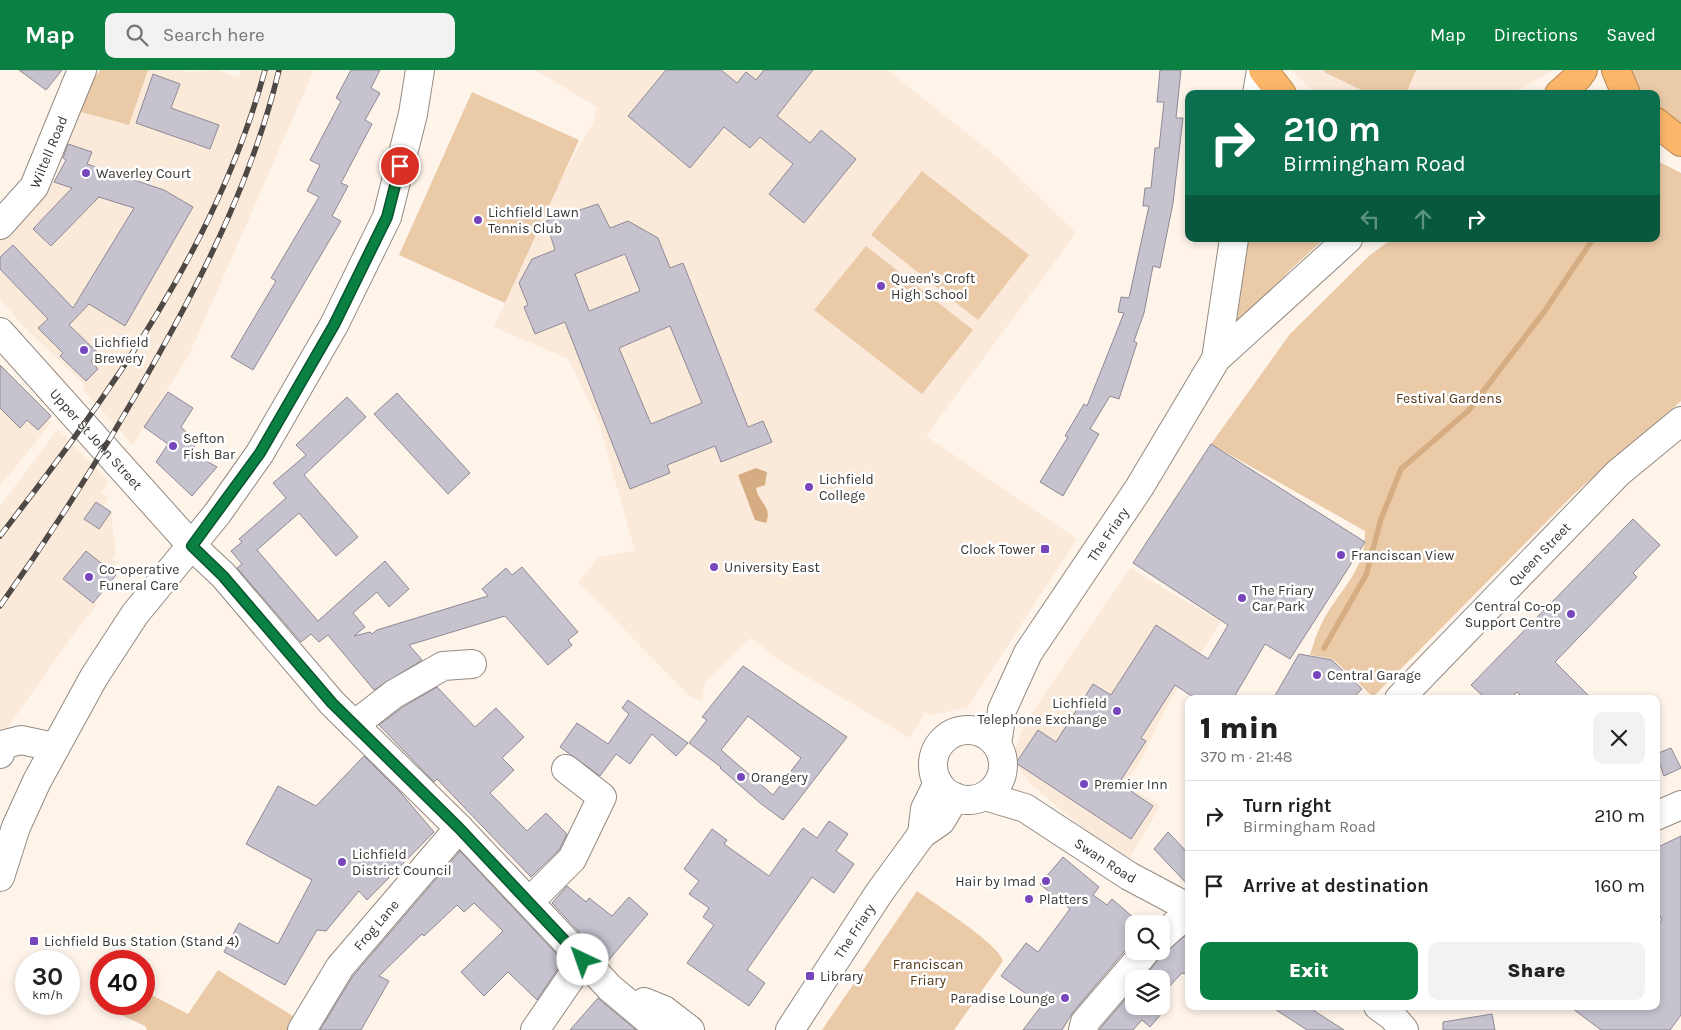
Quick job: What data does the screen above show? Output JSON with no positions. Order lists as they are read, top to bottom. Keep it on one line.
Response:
{"streets":{"street":["Wiltell Road","Upper St John Street","The Friary","Queen Street","Swan Road","Frog Lane"]},"crossings":[["Upper St John Street","Frog Lane"],["The Friary","Swan Road"]],"parks":["Festival Gardens","Franciscan Friary"],"places":{"other":["Waverley Court","Lichfield Lawn Tennis Club","Queen's Croft High School","Lichfield Brewery","Sefton Fish Bar","Lichfield College","Franciscan View","University East","Co-operative Funeral Care","The Friary Car Park","Central Co-op Support Centre","Central Garage","Lichfield Telephone Exchange","Orangery","Premier Inn","Lichfield District Council","Hair by Imad","Platters","Paradise Lounge"],"transit":["Clock Tower","Lichfield Bus Station (Stand 4)","Library"]},"page":{"header":"Map","search":"Search here","nav":["Map","Directions","Saved"],"turn":["210 m","Birmingham Road"],"heading":["1 min","370 m · 21:48"],"list":[{"name":"Turn right","note":"Birmingham Road","value":"210 m"},{"name":"Arrive at destination","value":"160 m"}],"buttons":["Exit","Share"],"speed":"30 km/h","limit":"40"}}
